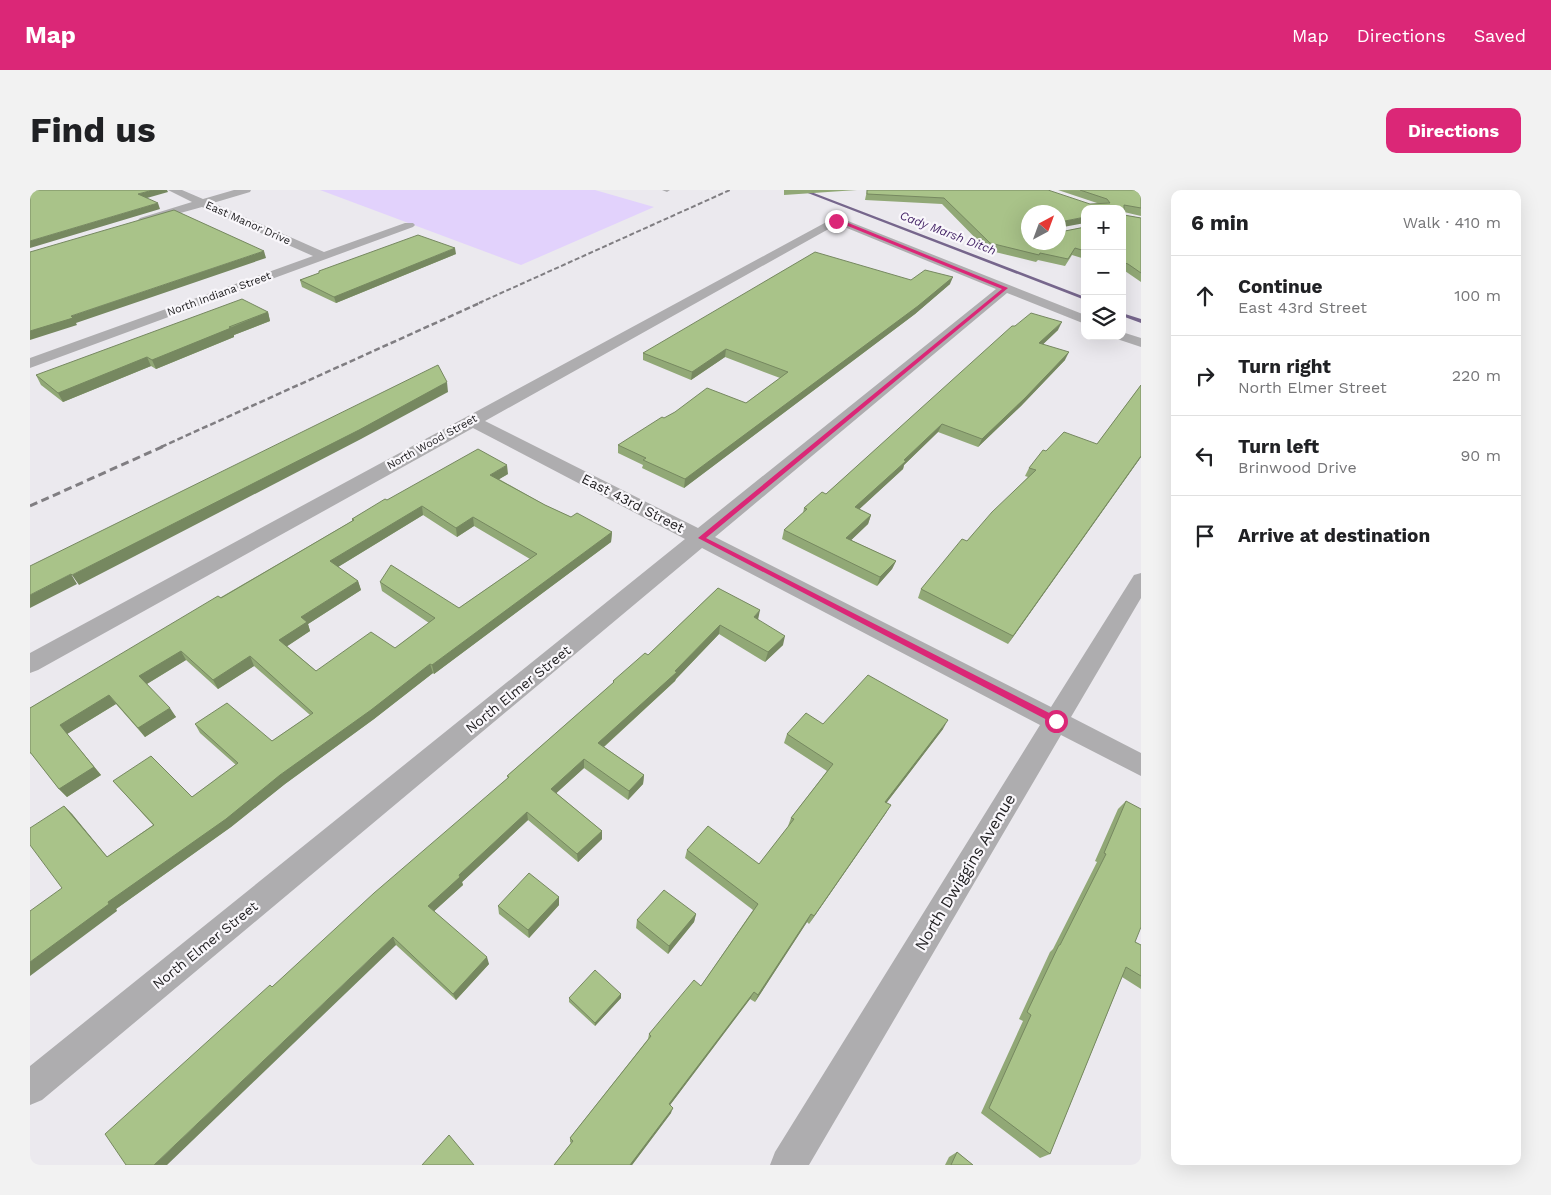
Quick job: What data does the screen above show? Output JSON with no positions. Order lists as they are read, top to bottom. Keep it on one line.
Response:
{"streets":{"street":["East Manor Drive","North Indiana Street","North Wood Street","East 43rd Street","North Elmer Street","North Dwiggins Avenue"]},"crossings":[["East Manor Drive","North Indiana Street"],["North Wood Street","East 43rd Street"],["North Wood Street","North Elmer Street"],["East 43rd Street","North Elmer Street"],["East 43rd Street","North Dwiggins Avenue"]],"water":["Cady Marsh Ditch"],"north":"top right","page":{"header":"Map","nav":["Map","Directions","Saved"],"buttons":"Directions","title":"Find us","heading":["6 min","Walk · 410 m"],"map_buttons":["+","−"],"list":[["Continue","East 43rd Street","100 m"],["Turn right","North Elmer Street","220 m"],["Turn left","Brinwood Drive","90 m"],"Arrive at destination"]}}
